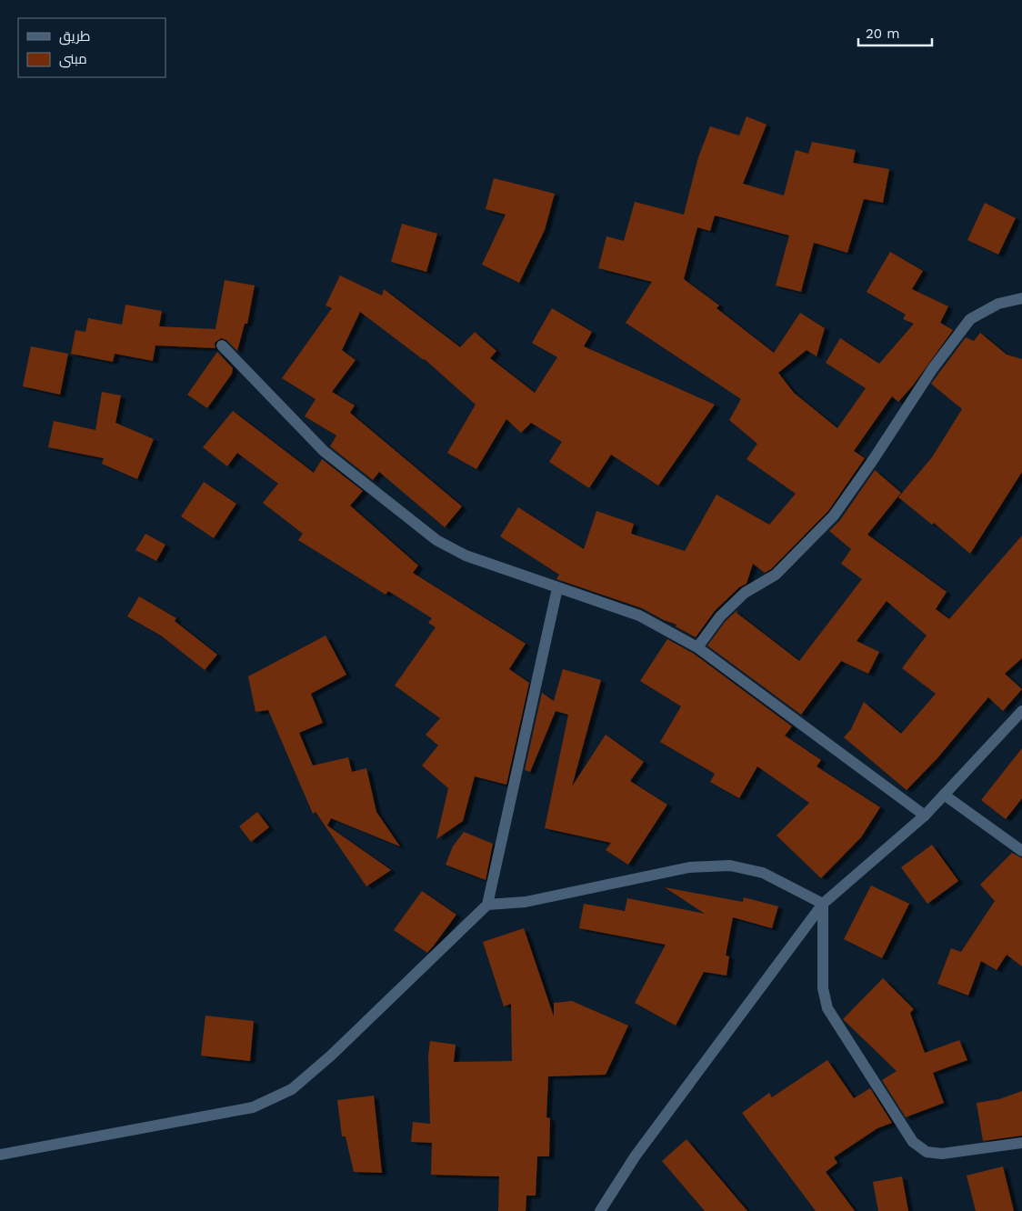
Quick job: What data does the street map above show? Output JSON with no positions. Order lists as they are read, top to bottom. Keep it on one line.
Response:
{"legend":["طريق","مبنى"],"scale_bar":"20 m"}
